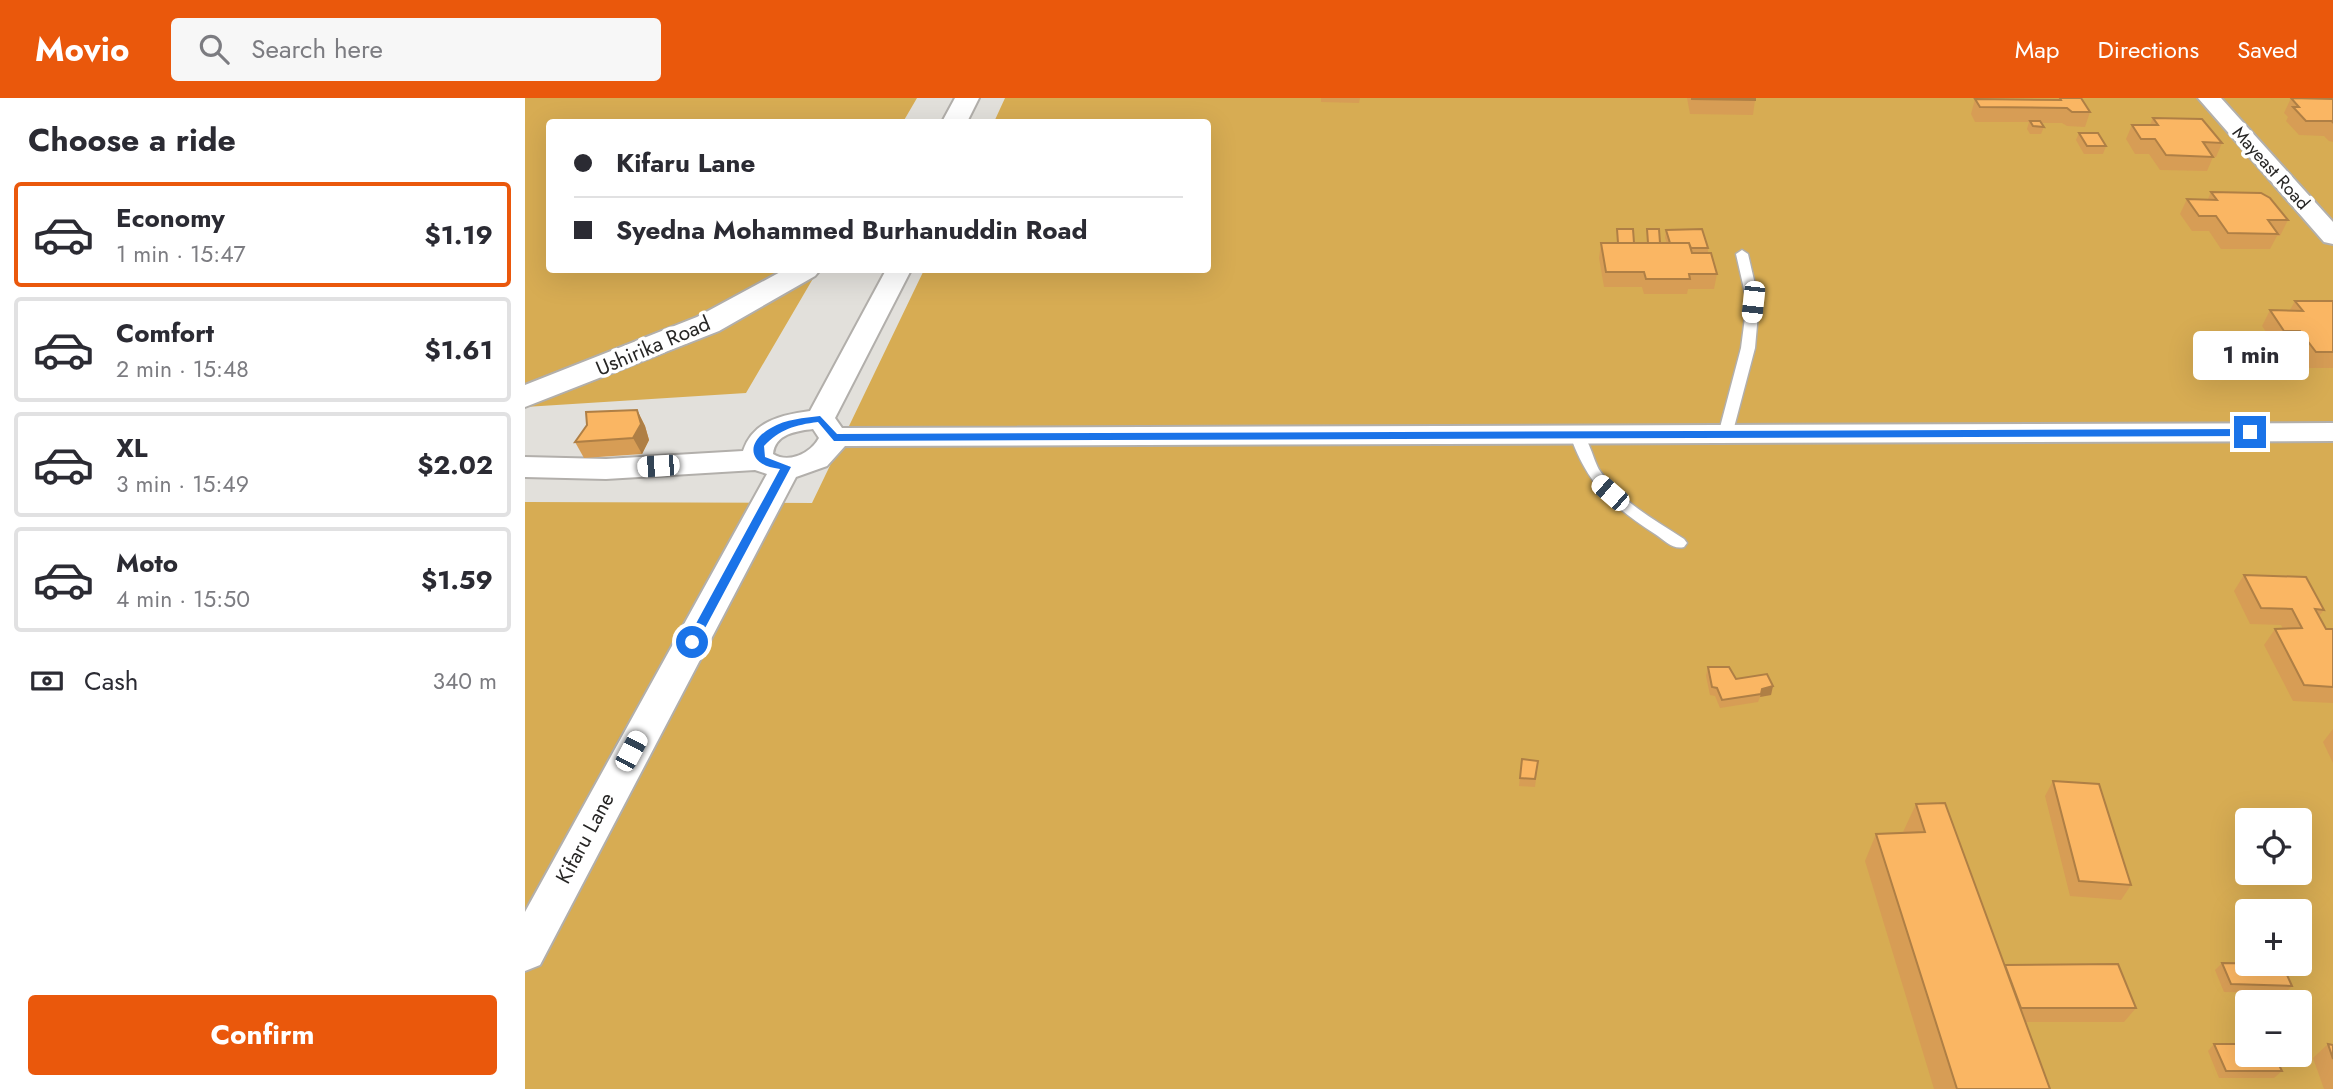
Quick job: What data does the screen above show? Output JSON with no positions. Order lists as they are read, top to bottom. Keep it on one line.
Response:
{"streets":{"street":["Mayeast Road","Ushirika Road","Kifaru Lane"]},"page":{"header":"Movio","search":"Search here","nav":["Map","Directions","Saved"],"heading":"Choose a ride","banner":["Kifaru Lane","Syedna Mohammed Burhanuddin Road"],"list":[{"name":"Economy","note":"1 min · 15:47","value":"$1.19"},{"name":"Comfort","note":"2 min · 15:48","value":"$1.61"},{"name":"XL","note":"3 min · 15:49","value":"$2.02"},{"name":"Moto","note":"4 min · 15:50","value":"$1.59"}],"bubble":"1 min","pay":["Cash","340 m"],"map_buttons":["+","−"],"buttons":"Confirm"}}
